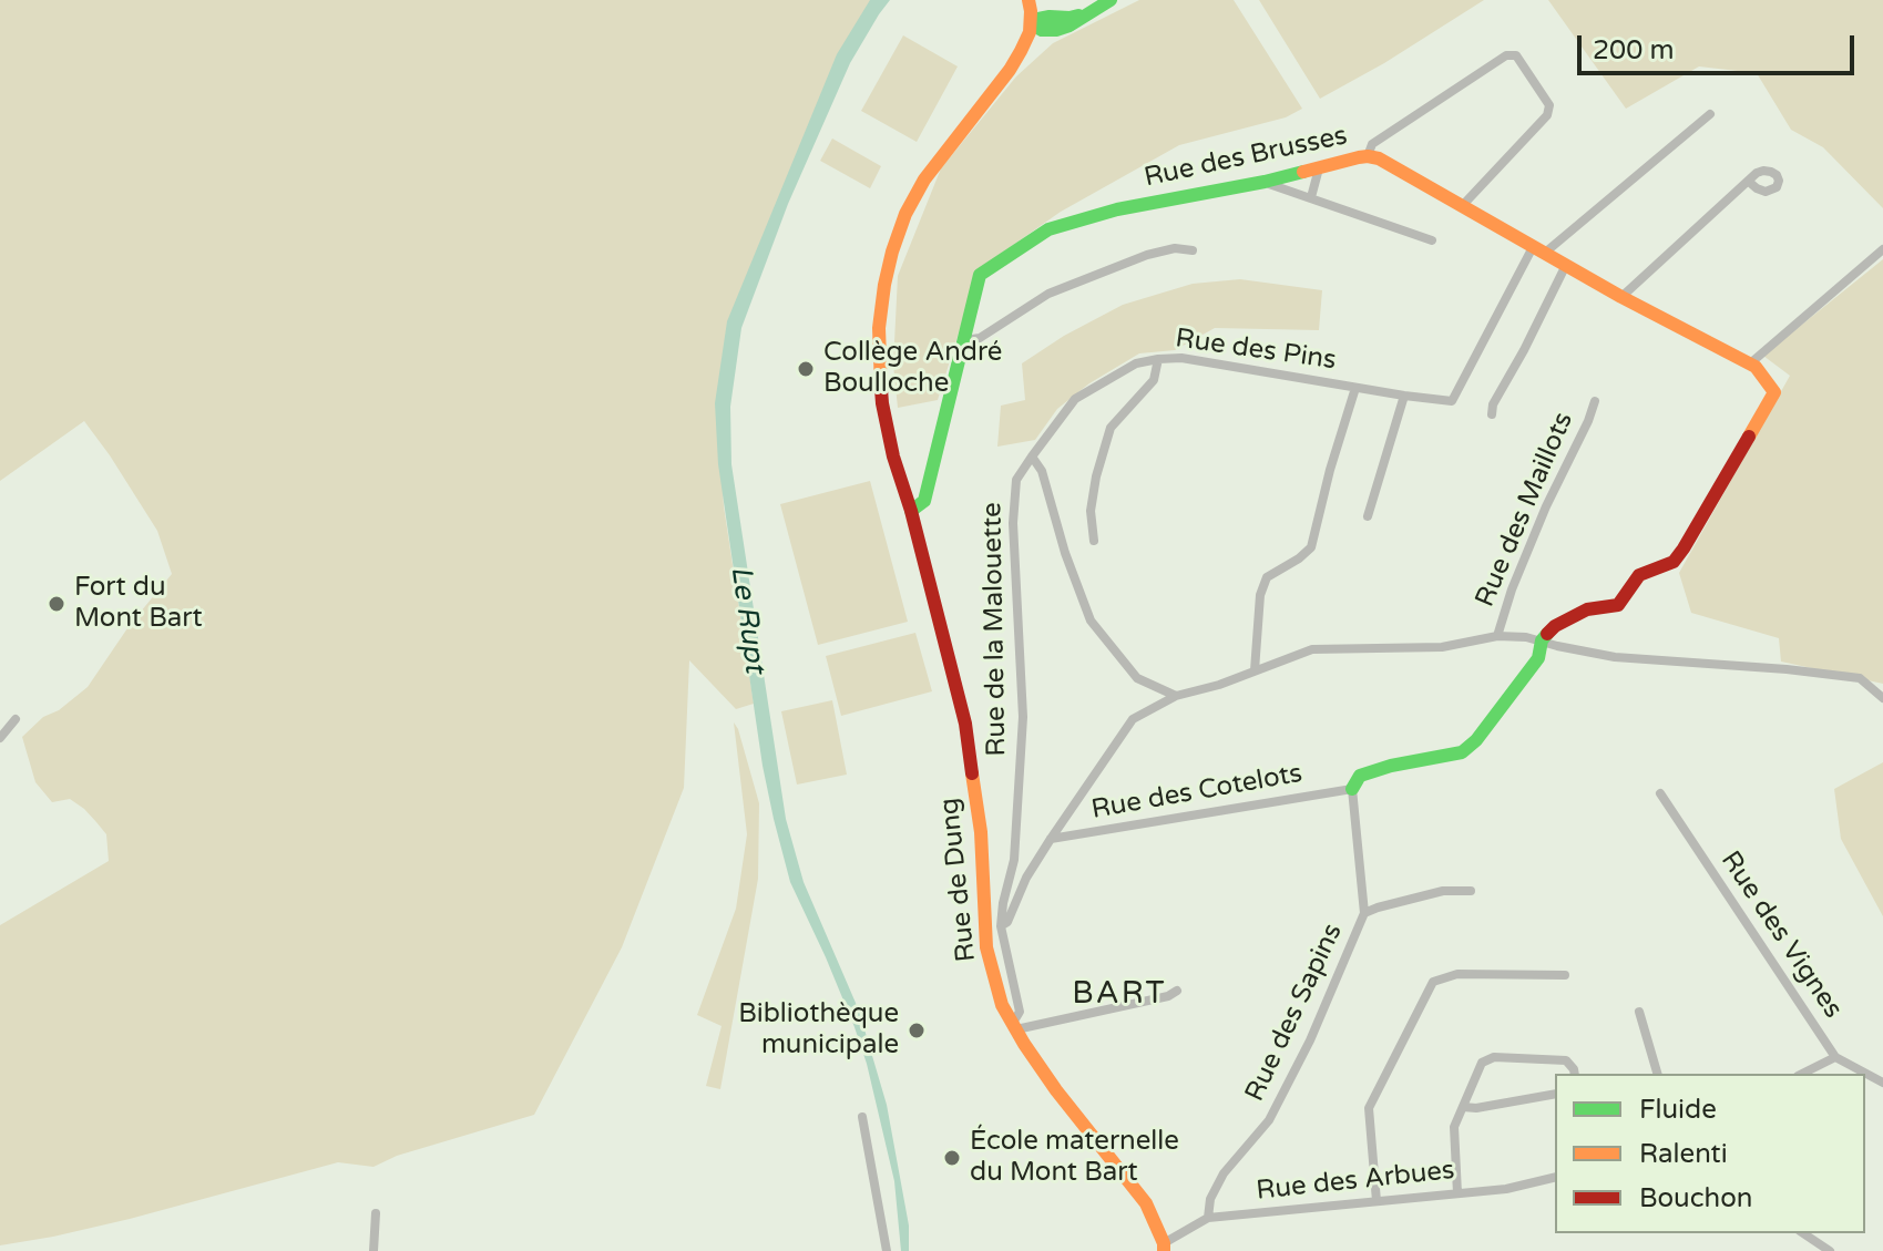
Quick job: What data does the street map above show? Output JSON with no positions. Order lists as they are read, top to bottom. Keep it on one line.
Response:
{"streets":{"street":["Rue des Brusses","Rue des Pins","Rue des Maillots","Rue de la Malouette","Rue des Cotelots","Rue de Dung","Rue des Vignes","Rue des Sapins","Rue des Arbues"]},"crossings":[["Rue des Brusses","Rue des Pins"],["Rue des Brusses","Rue de Dung"],["Rue des Pins","Rue de la Malouette"],["Rue de la Malouette","Rue de Dung"],["Rue des Cotelots","Rue des Sapins"],["Rue de Dung","Rue des Arbues"],["Rue des Sapins","Rue des Arbues"]],"districts":["BART"],"water":["Le Rupt"],"places":["Collège André Boulloche","Fort du Mont Bart","Bibliothèque municipale","École maternelle du Mont Bart"],"legend":["Fluide","Ralenti","Bouchon"],"scale_bar":"200 m"}
